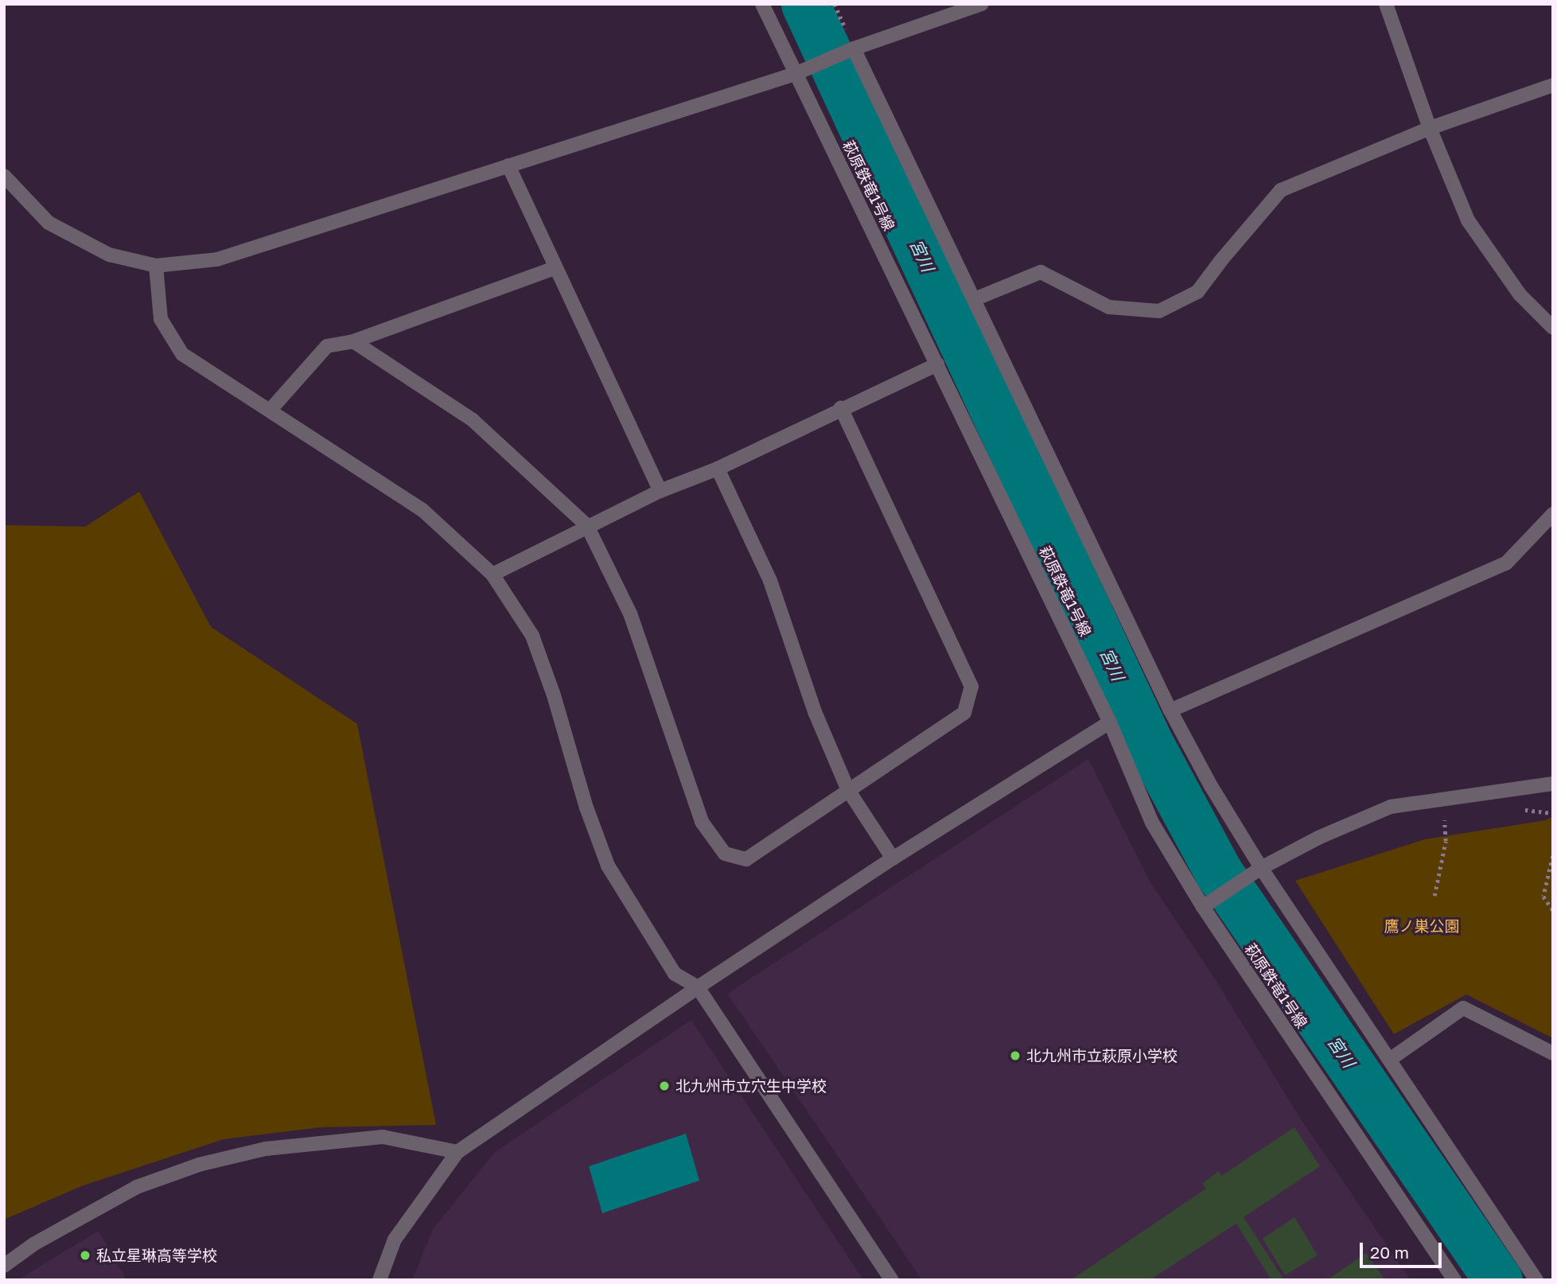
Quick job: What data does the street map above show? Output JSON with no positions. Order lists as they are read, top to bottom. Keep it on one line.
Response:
{"streets":{"street":["萩原鉄竜1号線"]},"water":["宮川"],"parks":["鷹ノ巣公園"],"places":["北九州市立萩原小学校","北九州市立穴生中学校","私立星琳高等学校"],"scale_bar":"20 m"}
